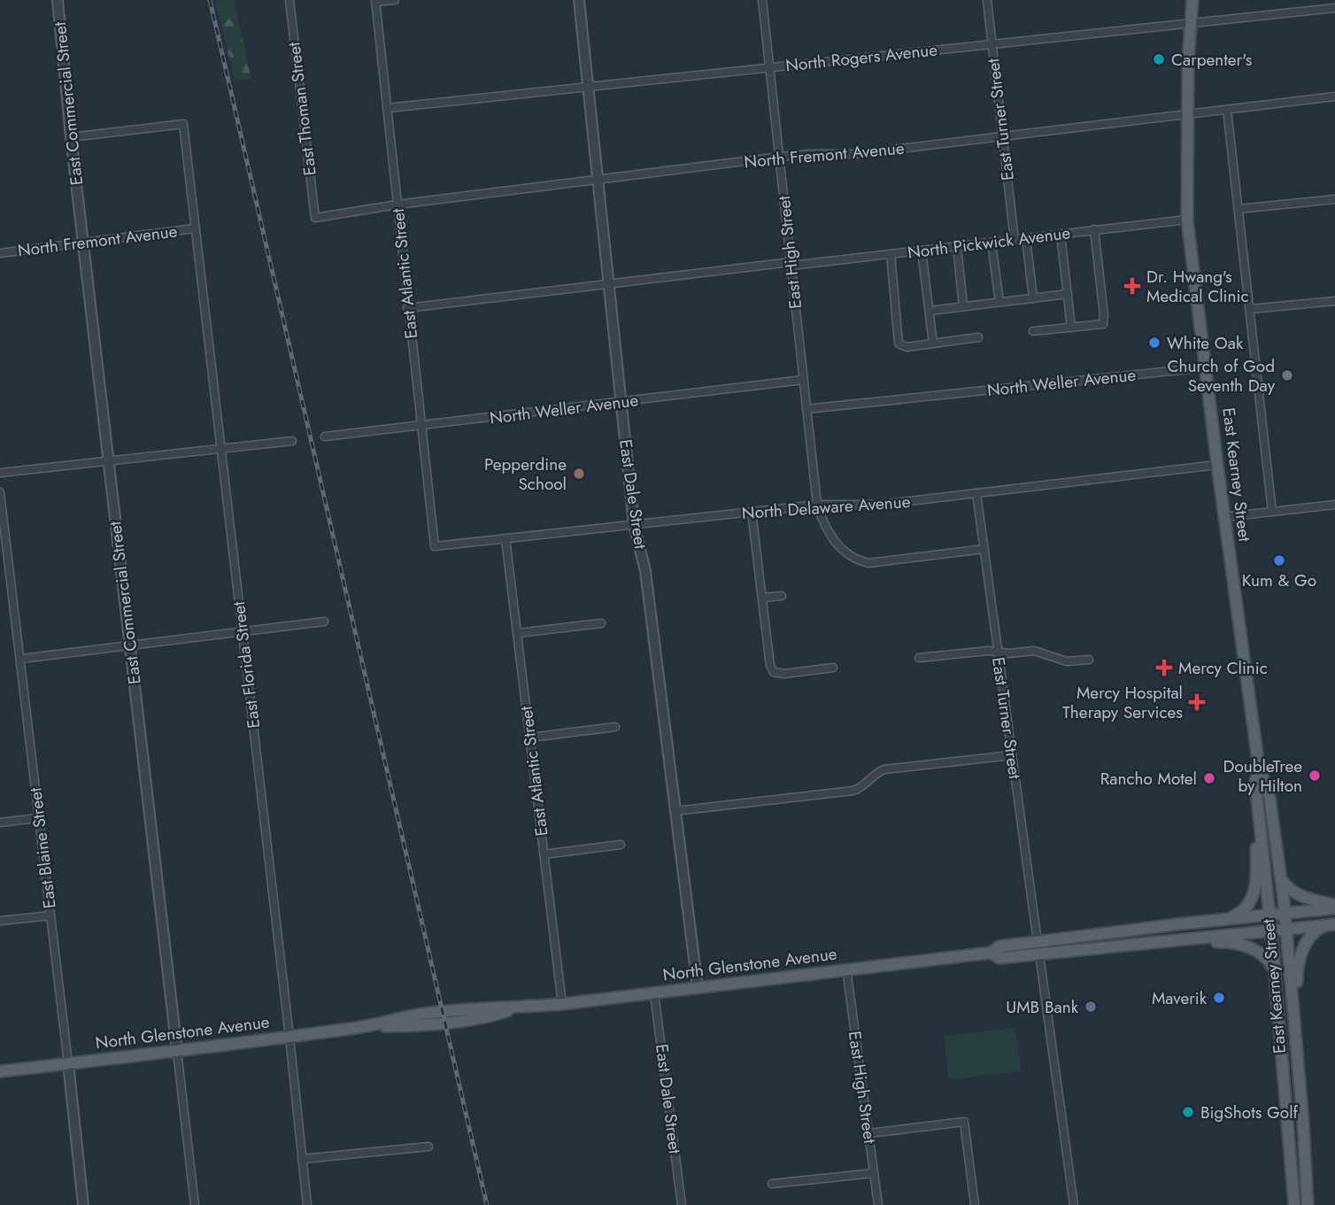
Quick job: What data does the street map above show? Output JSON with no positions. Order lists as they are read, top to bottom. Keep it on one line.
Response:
{"streets":{"main road":["East Kearney Street","North Glenstone Avenue"],"street":["North Rogers Avenue","East Commercial Street","East Thoman Street","East Turner Street","North Fremont Avenue","North Pickwick Avenue","East High Street","East Atlantic Street","North Weller Avenue","East Dale Street","North Delaware Avenue","East Florida Street","East Blaine Street"]},"crossings":[["North Rogers Avenue","East Turner Street"],["North Rogers Avenue","East High Street"],["North Rogers Avenue","East Atlantic Street"],["North Rogers Avenue","East Kearney Street"],["North Rogers Avenue","East Dale Street"],["East Commercial Street","North Fremont Avenue"],["East Commercial Street","East Florida Street"],["East Commercial Street","North Glenstone Avenue"],["East Thoman Street","North Fremont Avenue"],["East Turner Street","North Fremont Avenue"],["East Turner Street","North Pickwick Avenue"],["East Turner Street","East High Street"],["East Turner Street","North Delaware Avenue"],["East Turner Street","North Glenstone Avenue"],["North Fremont Avenue","East High Street"],["North Fremont Avenue","East Atlantic Street"],["North Fremont Avenue","East Kearney Street"],["North Fremont Avenue","East Dale Street"],["North Fremont Avenue","East Florida Street"],["North Pickwick Avenue","East High Street"],["North Pickwick Avenue","East Atlantic Street"],["North Pickwick Avenue","East Kearney Street"],["North Pickwick Avenue","East Dale Street"],["East High Street","North Weller Avenue"],["East High Street","North Delaware Avenue"],["East High Street","North Glenstone Avenue"],["East Atlantic Street","North Weller Avenue"],["East Atlantic Street","North Delaware Avenue"],["East Atlantic Street","North Glenstone Avenue"],["North Weller Avenue","East Kearney Street"],["North Weller Avenue","East Dale Street"],["East Kearney Street","North Delaware Avenue"],["East Kearney Street","North Glenstone Avenue"],["East Dale Street","North Delaware Avenue"],["East Dale Street","North Glenstone Avenue"],["East Florida Street","North Glenstone Avenue"],["East Blaine Street","North Glenstone Avenue"]],"places":{"other":["Carpenter's","White Oak","Church of God Seventh Day","Pepperdine School","Kum & Go","DoubleTree by Hilton","Rancho Motel","Maverik","UMB Bank","BigShots Golf"],"health":["Dr. Hwang's Medical Clinic","Mercy Clinic","Mercy Hospital Therapy Services"]}}
